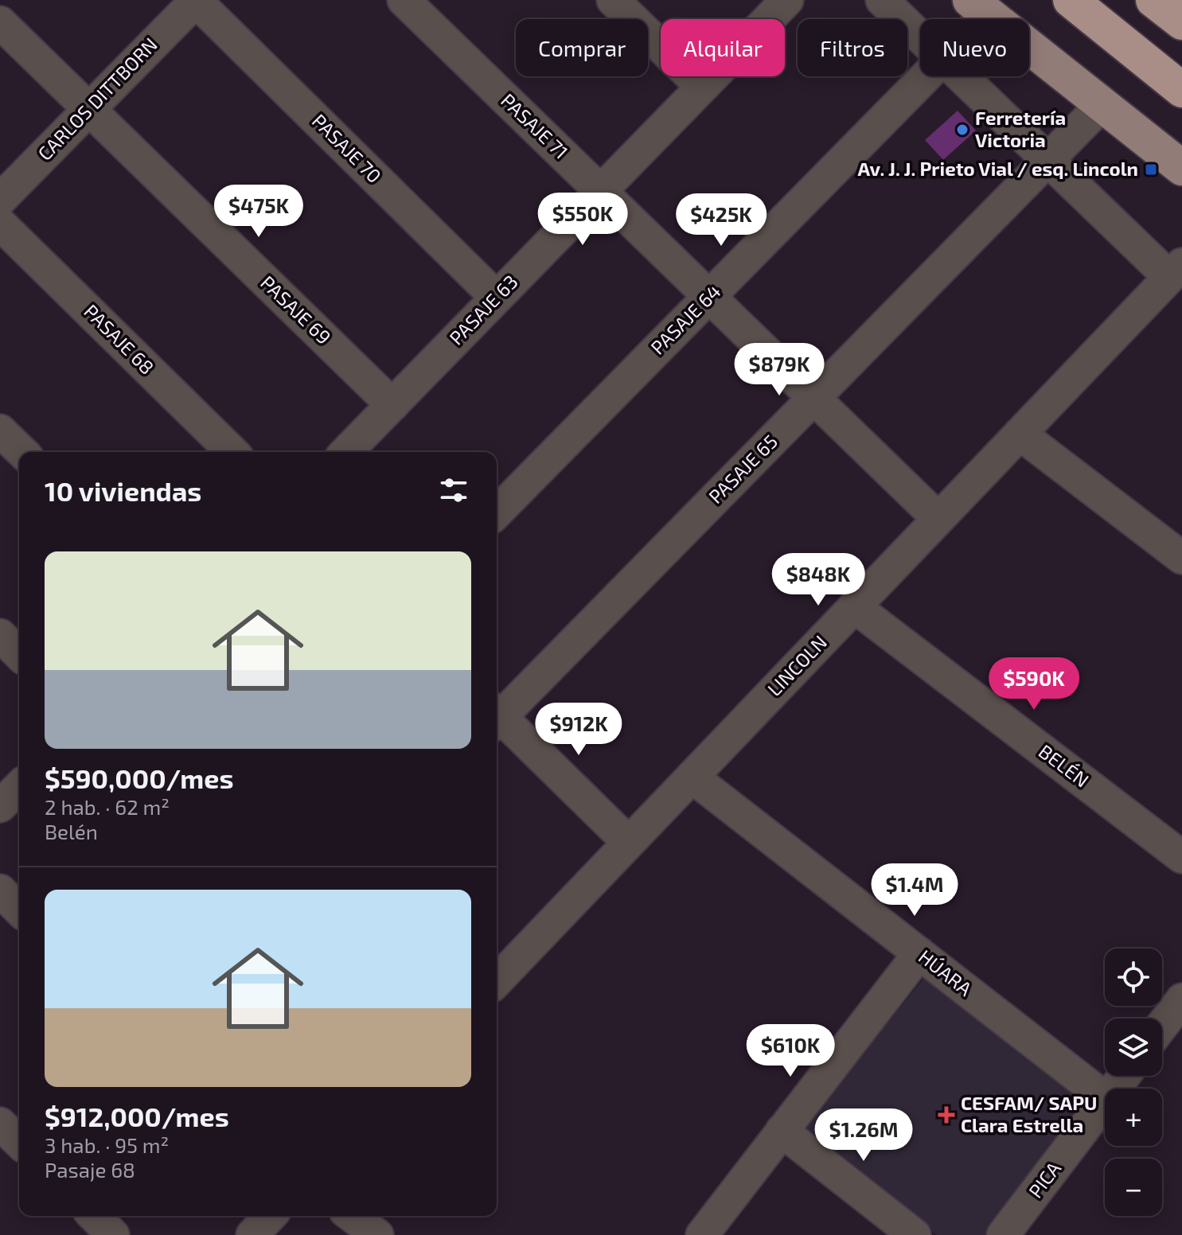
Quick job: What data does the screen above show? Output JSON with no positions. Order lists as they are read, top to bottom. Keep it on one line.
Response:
{"streets":{"street":["CARLOS DITTBORN","PASAJE 71","PASAJE 70","PASAJE 69","PASAJE 63","PASAJE 64","PASAJE 68","PASAJE 65","LINCOLN","BELÉN","HÚARA","PICA"]},"crossings":[["CARLOS DITTBORN","PASAJE 70"],["CARLOS DITTBORN","PASAJE 69"],["PASAJE 71","PASAJE 63"],["PASAJE 71","PASAJE 64"],["PASAJE 71","PASAJE 65"],["PASAJE 71","LINCOLN"],["PASAJE 70","PASAJE 63"],["PASAJE 69","PASAJE 63"],["LINCOLN","BELÉN"],["LINCOLN","HÚARA"]],"places":{"other":["Ferretería Victoria"],"transit":["Av. J. J. Prieto Vial / esq. Lincoln"],"health":["CESFAM/ SAPU Clara Estrella"]},"page":{"chip":["Comprar","Alquilar","Filtros","Nuevo"],"price":["$475K","$550K","$425K","$879K","$848K","$590K","$912K","$1.4M","$610K","$1.26M"],"heading":"10 viviendas","list":[{"name":"$590,000/mes","note":"2 hab. · 62 m² · Belén"},{"name":"$912,000/mes","note":"3 hab. · 95 m² · Pasaje 68"}],"map_buttons":["+","−"]}}
